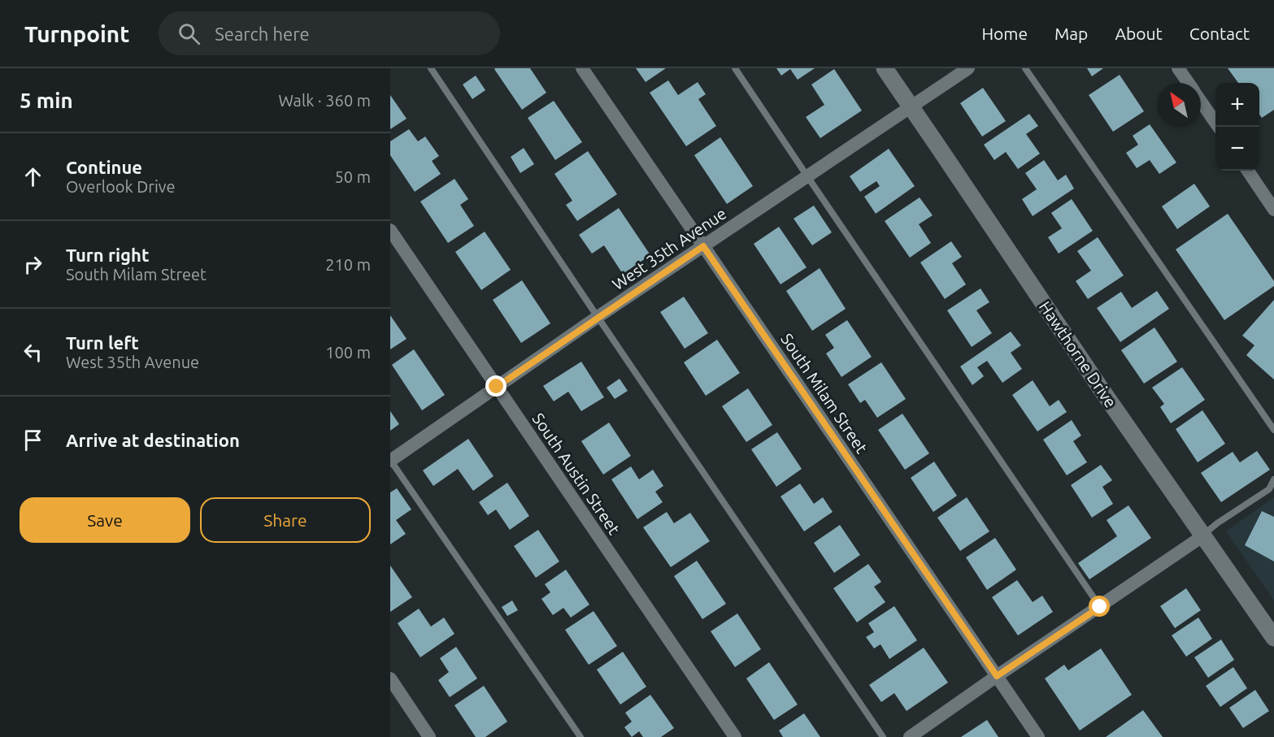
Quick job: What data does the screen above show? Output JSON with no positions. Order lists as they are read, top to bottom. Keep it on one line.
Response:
{"streets":{"street":["West 35th Avenue","Hawthorne Drive","South Milam Street","South Austin Street"]},"crossings":[["West 35th Avenue","Hawthorne Drive"],["West 35th Avenue","South Milam Street"],["West 35th Avenue","South Austin Street"]],"north":"top left","page":{"header":"Turnpoint","search":"Search here","nav":["Home","Map","About","Contact"],"heading":["5 min","Walk · 360 m"],"map_buttons":["+","−"],"list":[["Continue","Overlook Drive","50 m"],["Turn right","South Milam Street","210 m"],["Turn left","West 35th Avenue","100 m"],"Arrive at destination"],"buttons":["Save","Share"]}}
